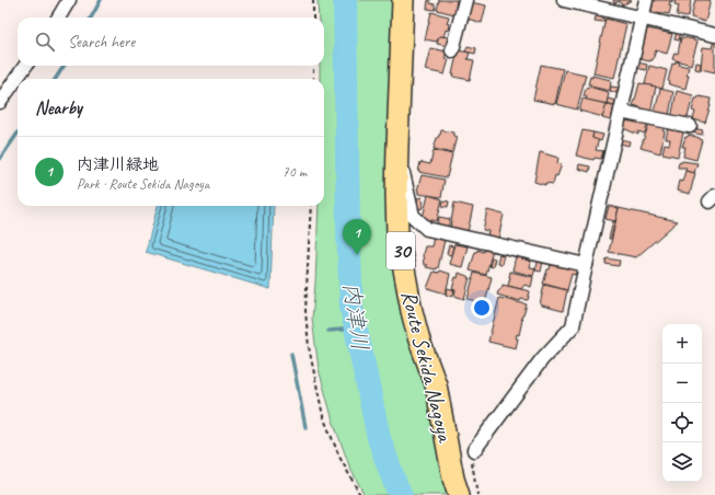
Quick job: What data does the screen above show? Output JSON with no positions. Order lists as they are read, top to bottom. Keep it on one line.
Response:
{"streets":{"main road":["30","Route Sekida Nagoya"]},"water":["内津川"],"page":{"search":"Search here","heading":"Nearby","list":[{"mark":"1","name":"内津川緑地","note":"Park · Route Sekida Nagoya","value":"70 m"}],"pins":"1","map_buttons":["+","−"]}}
